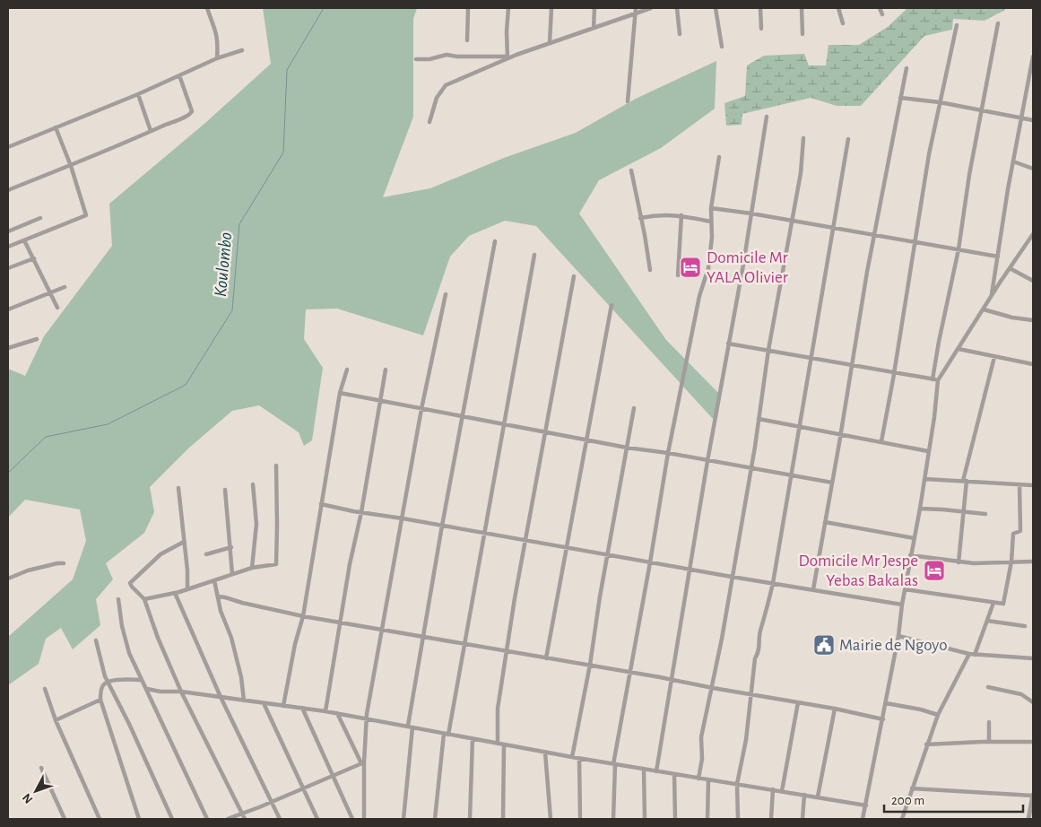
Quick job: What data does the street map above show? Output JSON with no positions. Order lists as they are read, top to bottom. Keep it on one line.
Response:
{"water":["Koulombo"],"places":{"hotel":["Domicile Mr YALA Olivier","Domicile Mr Jespe Yebas Bakalas"],"public building":["Mairie de Ngoyo"]},"scale_bar":"200 m","north":"bottom left"}
